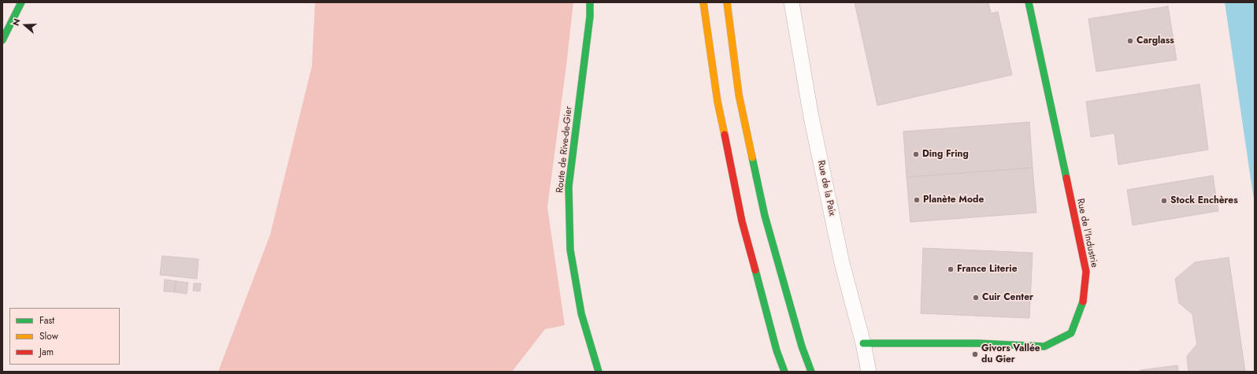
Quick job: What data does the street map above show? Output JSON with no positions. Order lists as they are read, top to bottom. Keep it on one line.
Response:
{"streets":{"main road":["Route de Rive-de-Gier","Rue de l'Industrie"],"street":["Rue de la Paix"]},"crossings":[["Rue de la Paix","Rue de l'Industrie"]],"places":["Carglass","Ding Fring","Planète Mode","Stock Enchères","France Literie","Cuir Center","Givors Vallée du Gier"],"legend":["Fast","Slow","Jam"],"north":"left"}
